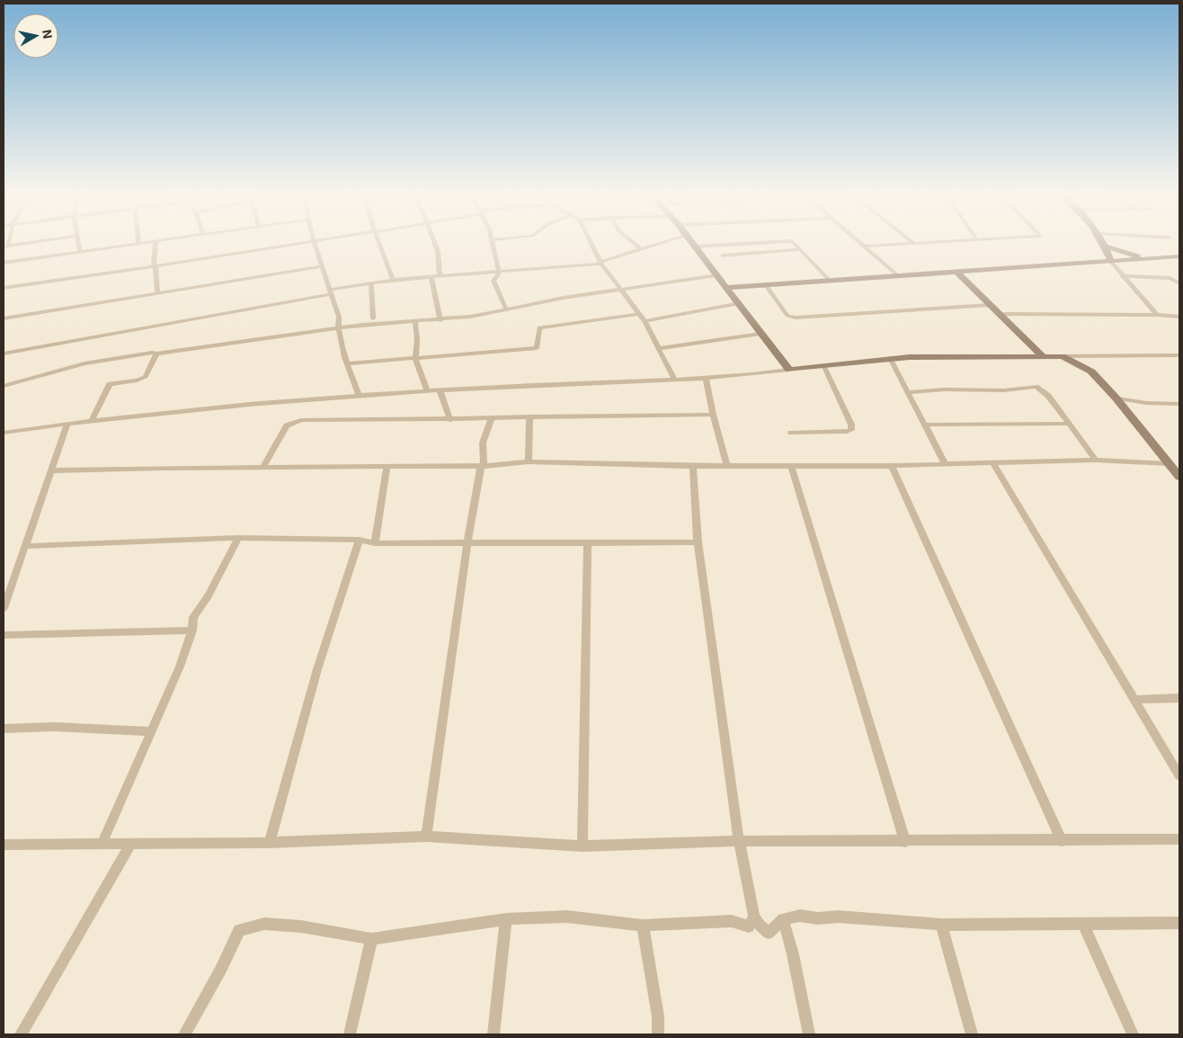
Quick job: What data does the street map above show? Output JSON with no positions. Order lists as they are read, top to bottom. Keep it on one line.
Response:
{"north":"right"}
